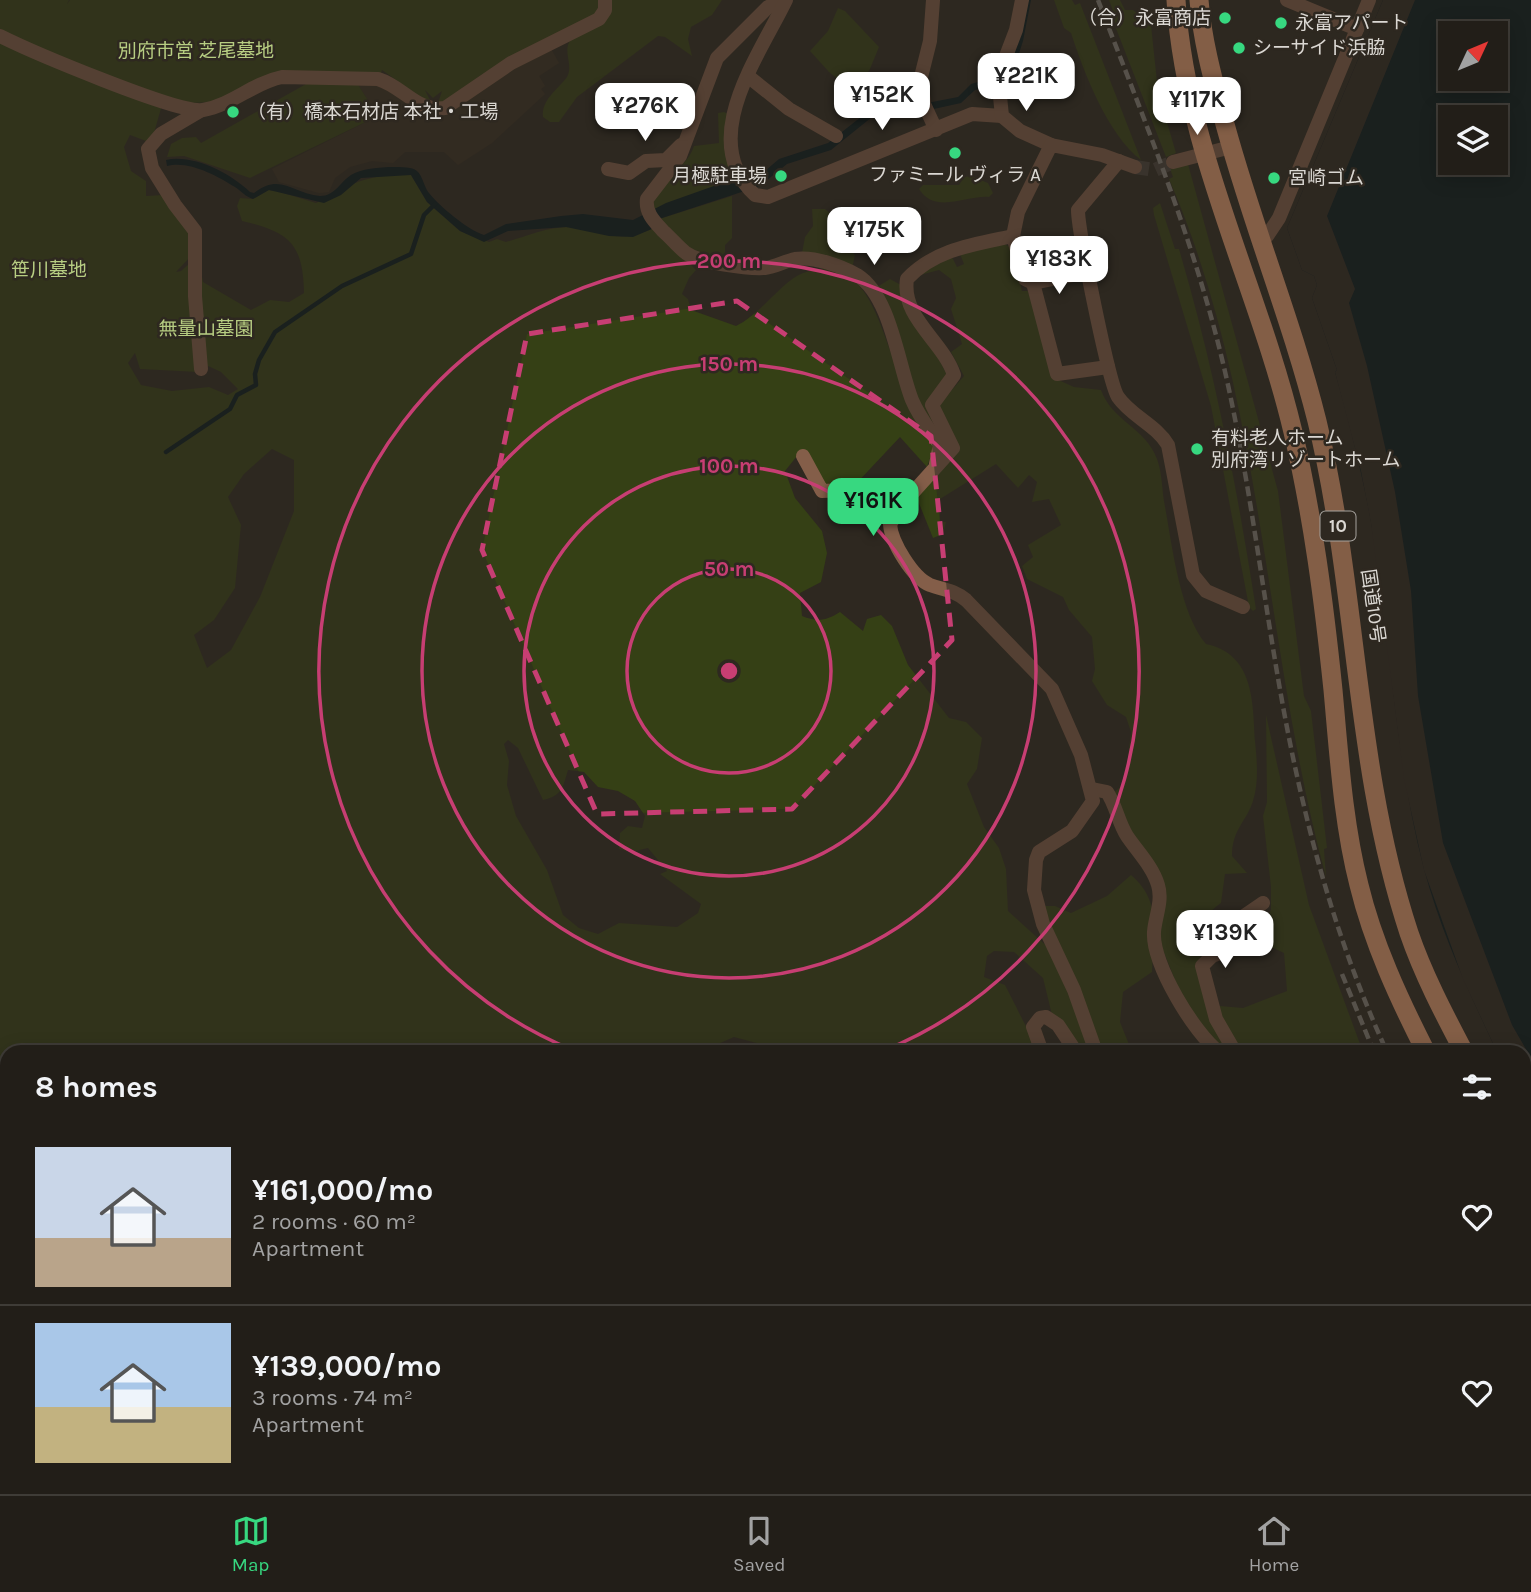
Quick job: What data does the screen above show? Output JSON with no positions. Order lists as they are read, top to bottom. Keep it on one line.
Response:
{"streets":{"highway":["10","国道10号"]},"parks":["別府市営 芝尾墓地","笹川墓地","無量山墓園"],"places":["（合）永富商店","永富アパート","シーサイド浜脇","（有）橋本石材店 本社・工場","ファミール ヴィラ A","月極駐車場","宮崎ゴム","有料老人ホーム 別府湾リゾートホーム"],"north":"top right","page":{"price":["¥221K","¥152K","¥117K","¥276K","¥175K","¥183K","¥161K","¥139K"],"heading":"8 homes","list":[{"name":"¥161,000/mo","note":"2 rooms · 60 m² · Apartment"},{"name":"¥139,000/mo","note":"3 rooms · 74 m² · Apartment"}],"tabs":["Map","Saved","Home"]},"rings":["200 m","150 m","100 m","50 m"]}
